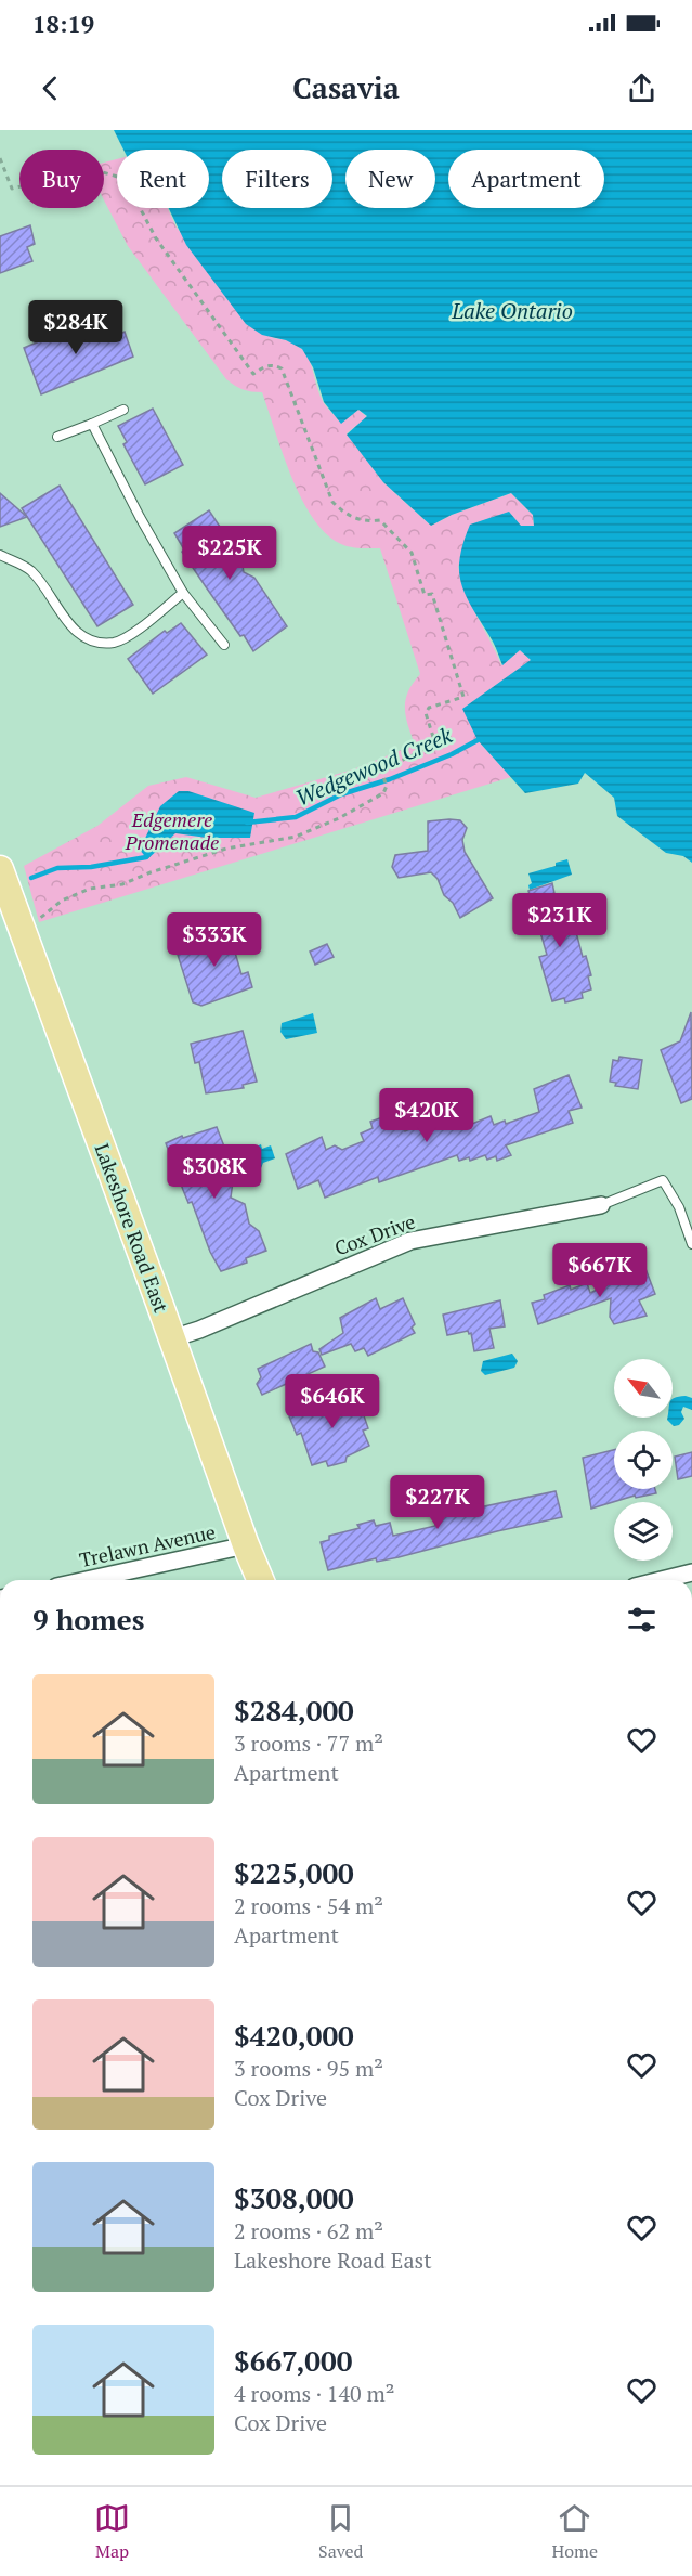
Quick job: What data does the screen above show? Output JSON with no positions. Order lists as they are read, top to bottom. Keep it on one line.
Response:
{"streets":{"main road":["Lakeshore Road East"],"street":["Cox Drive","Trelawn Avenue"]},"crossings":[["Lakeshore Road East","Cox Drive"],["Lakeshore Road East","Trelawn Avenue"]],"water":["Lake Ontario","Wedgewood Creek"],"parks":["Edgemere Promenade"],"north":"top left","page":{"status":"18:19","header":"Casavia","chip":["Buy","Rent","Filters","New","Apartment"],"price":["$284K","$225K","$231K","$333K","$420K","$308K","$667K","$646K","$227K"],"heading":"9 homes","list":[{"name":"$284,000","note":"3 rooms · 77 m² · Apartment"},{"name":"$225,000","note":"2 rooms · 54 m² · Apartment"},{"name":"$420,000","note":"3 rooms · 95 m² · Cox Drive"},{"name":"$308,000","note":"2 rooms · 62 m² · Lakeshore Road East"},{"name":"$667,000","note":"4 rooms · 140 m² · Cox Drive"}],"tabs":["Map","Saved","Home"]}}
